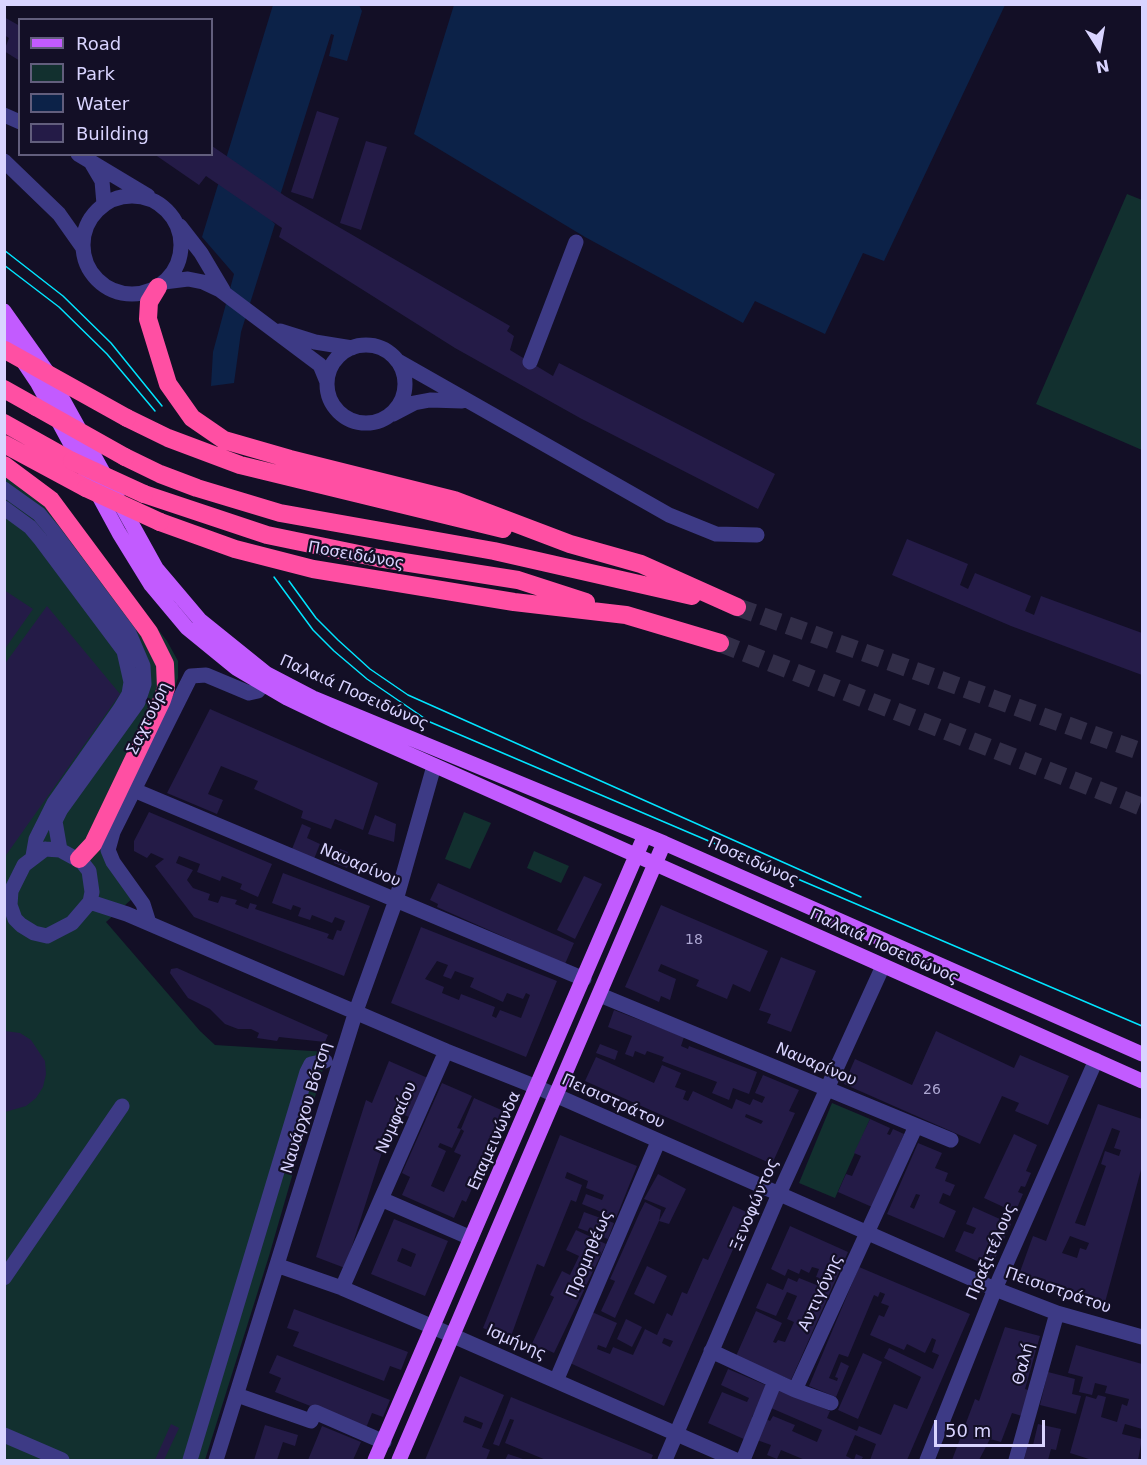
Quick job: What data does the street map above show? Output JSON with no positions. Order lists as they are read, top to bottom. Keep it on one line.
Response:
{"streets":{"highway":["Ποσειδώνος"],"main road":["Παλαιά Ποσειδώνος","Επαμεινώνδα"],"street":["Σαχτούρη","Ναυαρίνου","Πεισιστράτου","Ναυάρχου Βότση","Νυμφαίου","Ξενοφώντος","Πραξιτέλους","Προμηθέως","Αντιγόνης","Ισμήνης","Θαλή"]},"crossings":[["Ποσειδώνος","Παλαιά Ποσειδώνος"],["Ποσειδώνος","Επαμεινώνδα"],["Παλαιά Ποσειδώνος","Σαχτούρη"],["Παλαιά Ποσειδώνος","Ναυάρχου Βότση"],["Παλαιά Ποσειδώνος","Επαμεινώνδα"],["Παλαιά Ποσειδώνος","Ξενοφώντος"],["Παλαιά Ποσειδώνος","Πραξιτέλους"],["Σαχτούρη","Ναυαρίνου"],["Σαχτούρη","Πεισιστράτου"],["Ναυαρίνου","Ναυάρχου Βότση"],["Ναυαρίνου","Επαμεινώνδα"],["Ναυαρίνου","Ξενοφώντος"],["Ναυαρίνου","Αντιγόνης"],["Πεισιστράτου","Ναυάρχου Βότση"],["Πεισιστράτου","Νυμφαίου"],["Πεισιστράτου","Επαμεινώνδα"],["Πεισιστράτου","Ξενοφώντος"],["Πεισιστράτου","Πραξιτέλους"],["Πεισιστράτου","Προμηθέως"],["Πεισιστράτου","Αντιγόνης"],["Πεισιστράτου","Θαλή"],["Ναυάρχου Βότση","Ισμήνης"],["Νυμφαίου","Ισμήνης"],["Επαμεινώνδα","Ισμήνης"],["Ξενοφώντος","Ισμήνης"],["Προμηθέως","Ισμήνης"]],"house_numbers":["18","26"],"legend":["Road","Park","Water","Building"],"scale_bar":"50 m","north":"bottom"}
